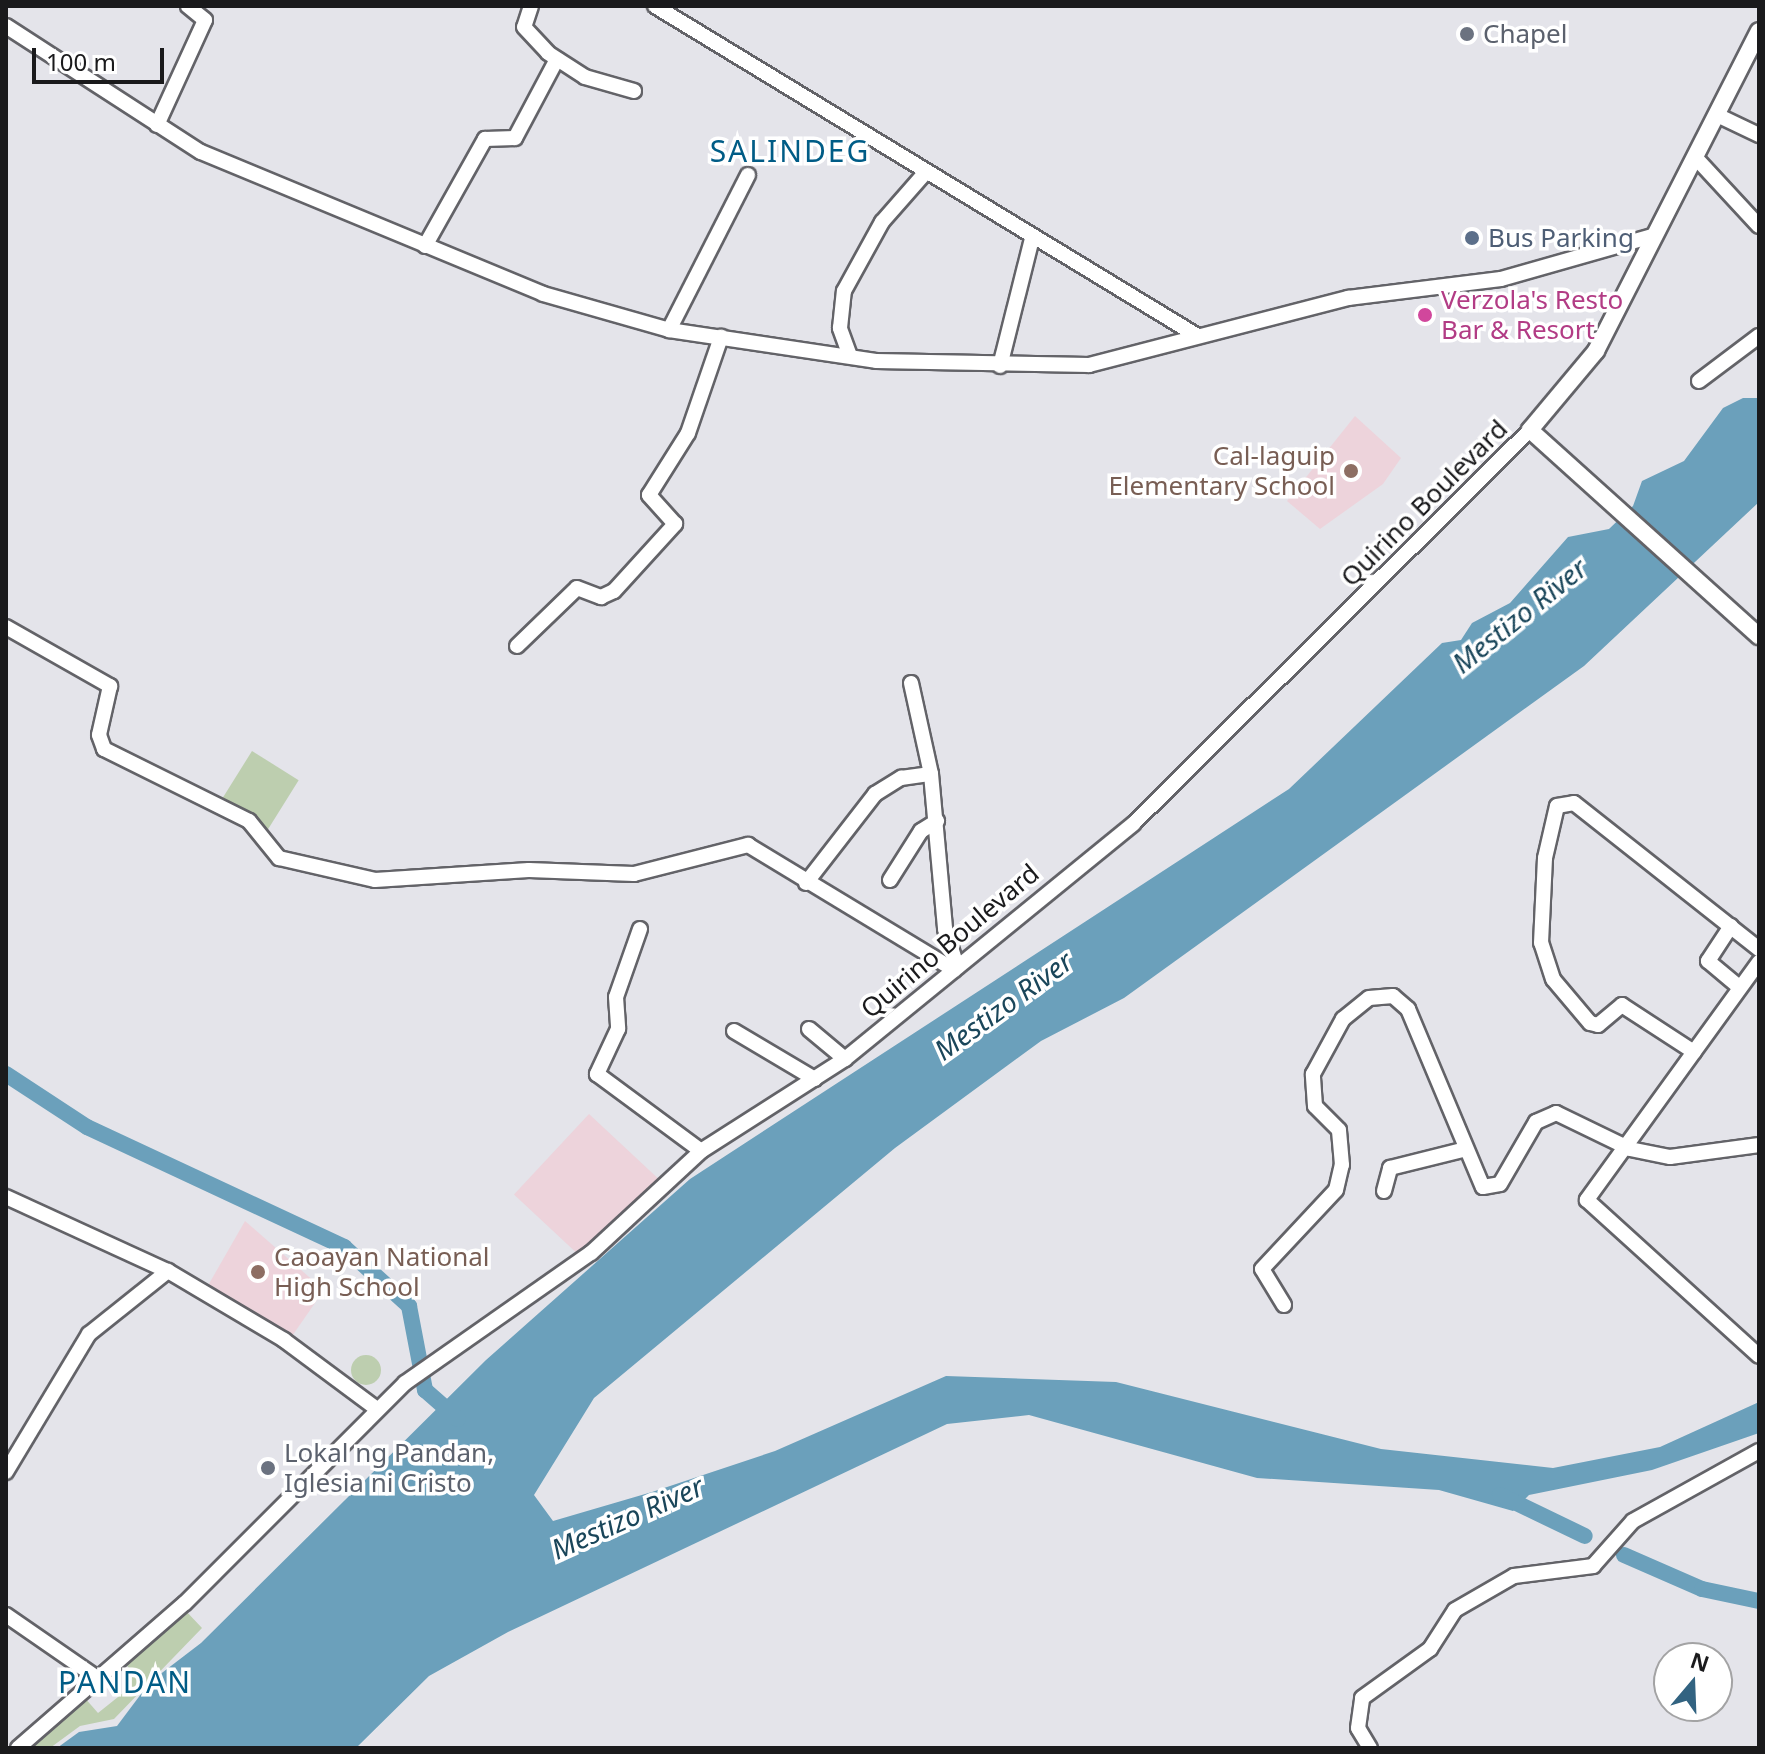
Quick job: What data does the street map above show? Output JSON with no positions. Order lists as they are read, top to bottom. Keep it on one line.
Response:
{"streets":{"main road":["Quirino Boulevard"]},"districts":["SALINDEG","PANDAN"],"water":["Mestizo River"],"places":["Chapel","Bus Parking","Verzola's Resto Bar & Resort","Cal-laguip Elementary School","Caoayan National High School","Lokal ng Pandan, Iglesia ni Cristo"],"scale_bar":"100 m","north":"top"}
